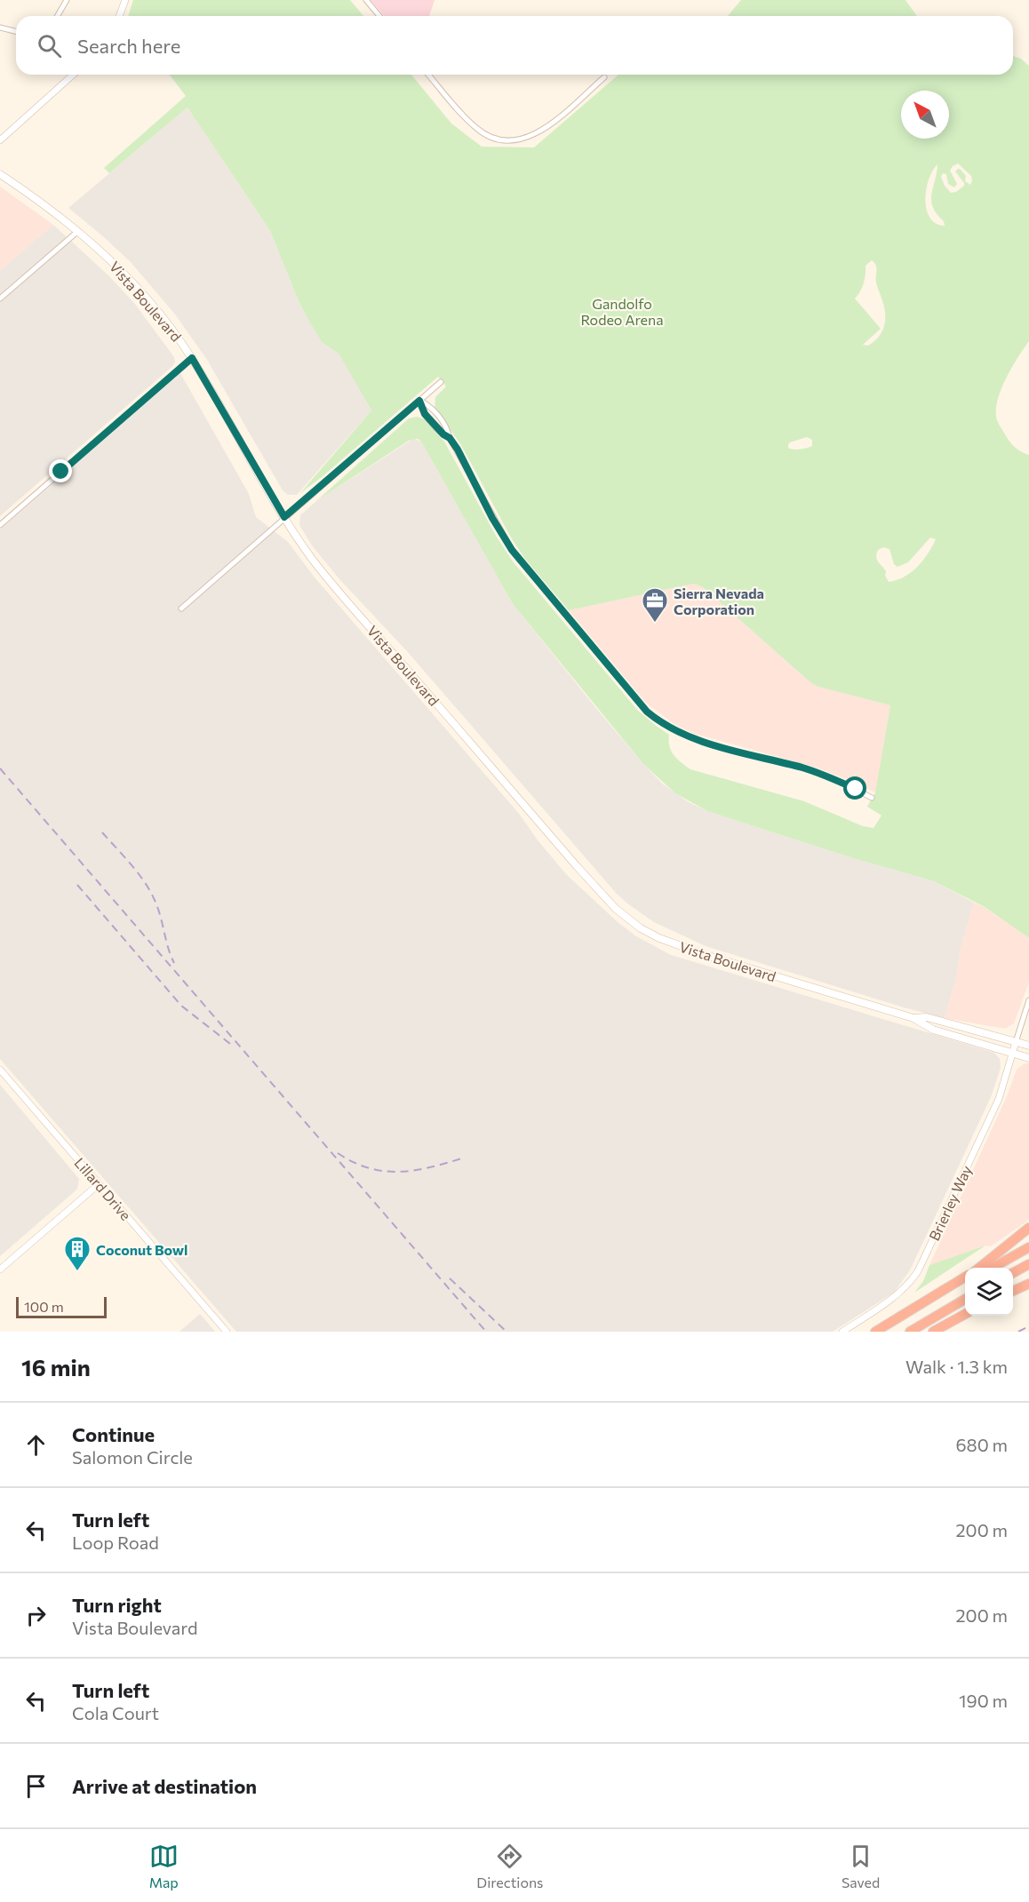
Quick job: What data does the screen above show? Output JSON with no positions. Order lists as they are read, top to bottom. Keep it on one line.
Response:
{"streets":{"main road":["Vista Boulevard"],"street":["Lillard Drive","Brierley Way"]},"crossings":[["Vista Boulevard","Brierley Way"]],"parks":["Gandolfo Rodeo Arena"],"places":{"office":["Sierra Nevada Corporation"],"building":["Coconut Bowl"]},"scale_bar":"100 m","north":"top left","page":{"search":"Search here","scale":"100 m","heading":["16 min","Walk · 1.3 km"],"list":[["Continue","Salomon Circle","680 m"],["Turn left","Loop Road","200 m"],["Turn right","Vista Boulevard","200 m"],["Turn left","Cola Court","190 m"],"Arrive at destination"],"nav":["Map","Directions","Saved"]}}
